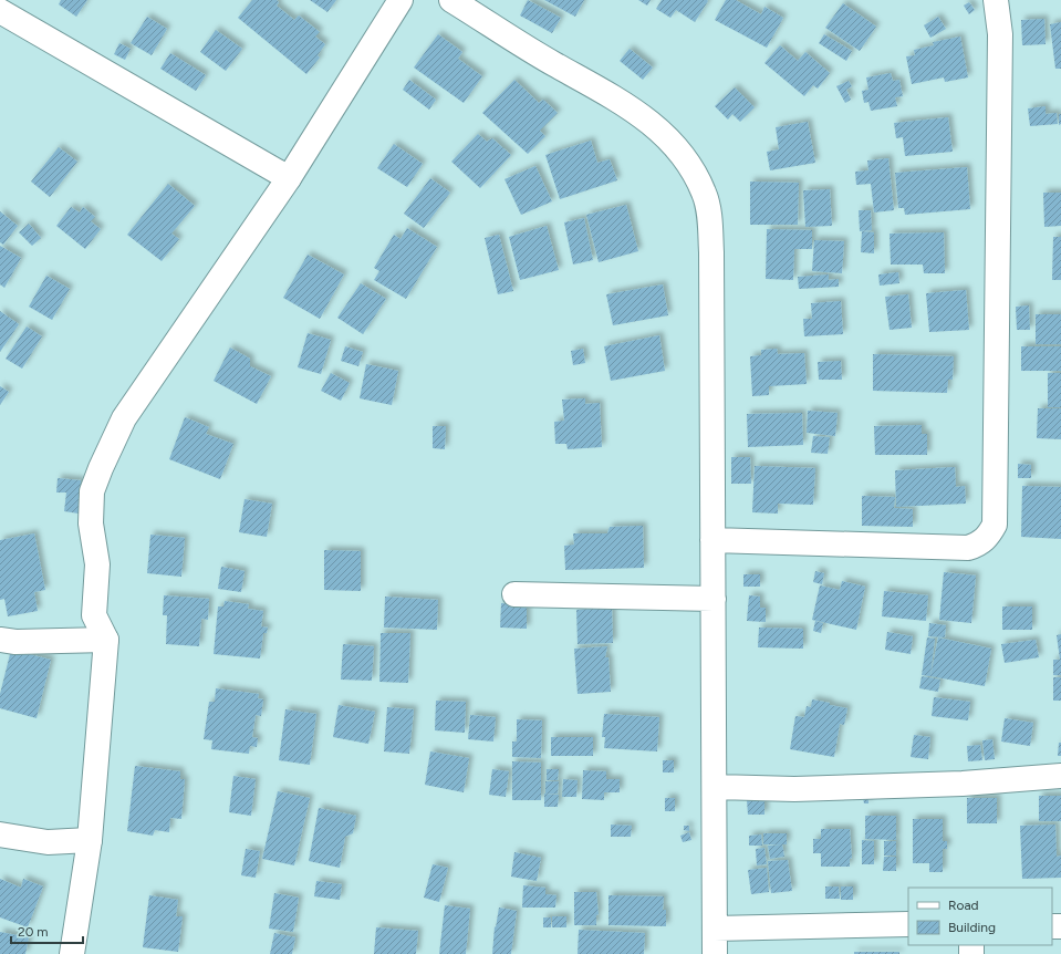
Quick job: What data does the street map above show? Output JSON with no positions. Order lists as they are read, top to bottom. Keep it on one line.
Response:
{"legend":["Road","Building"],"scale_bar":"20 m"}
